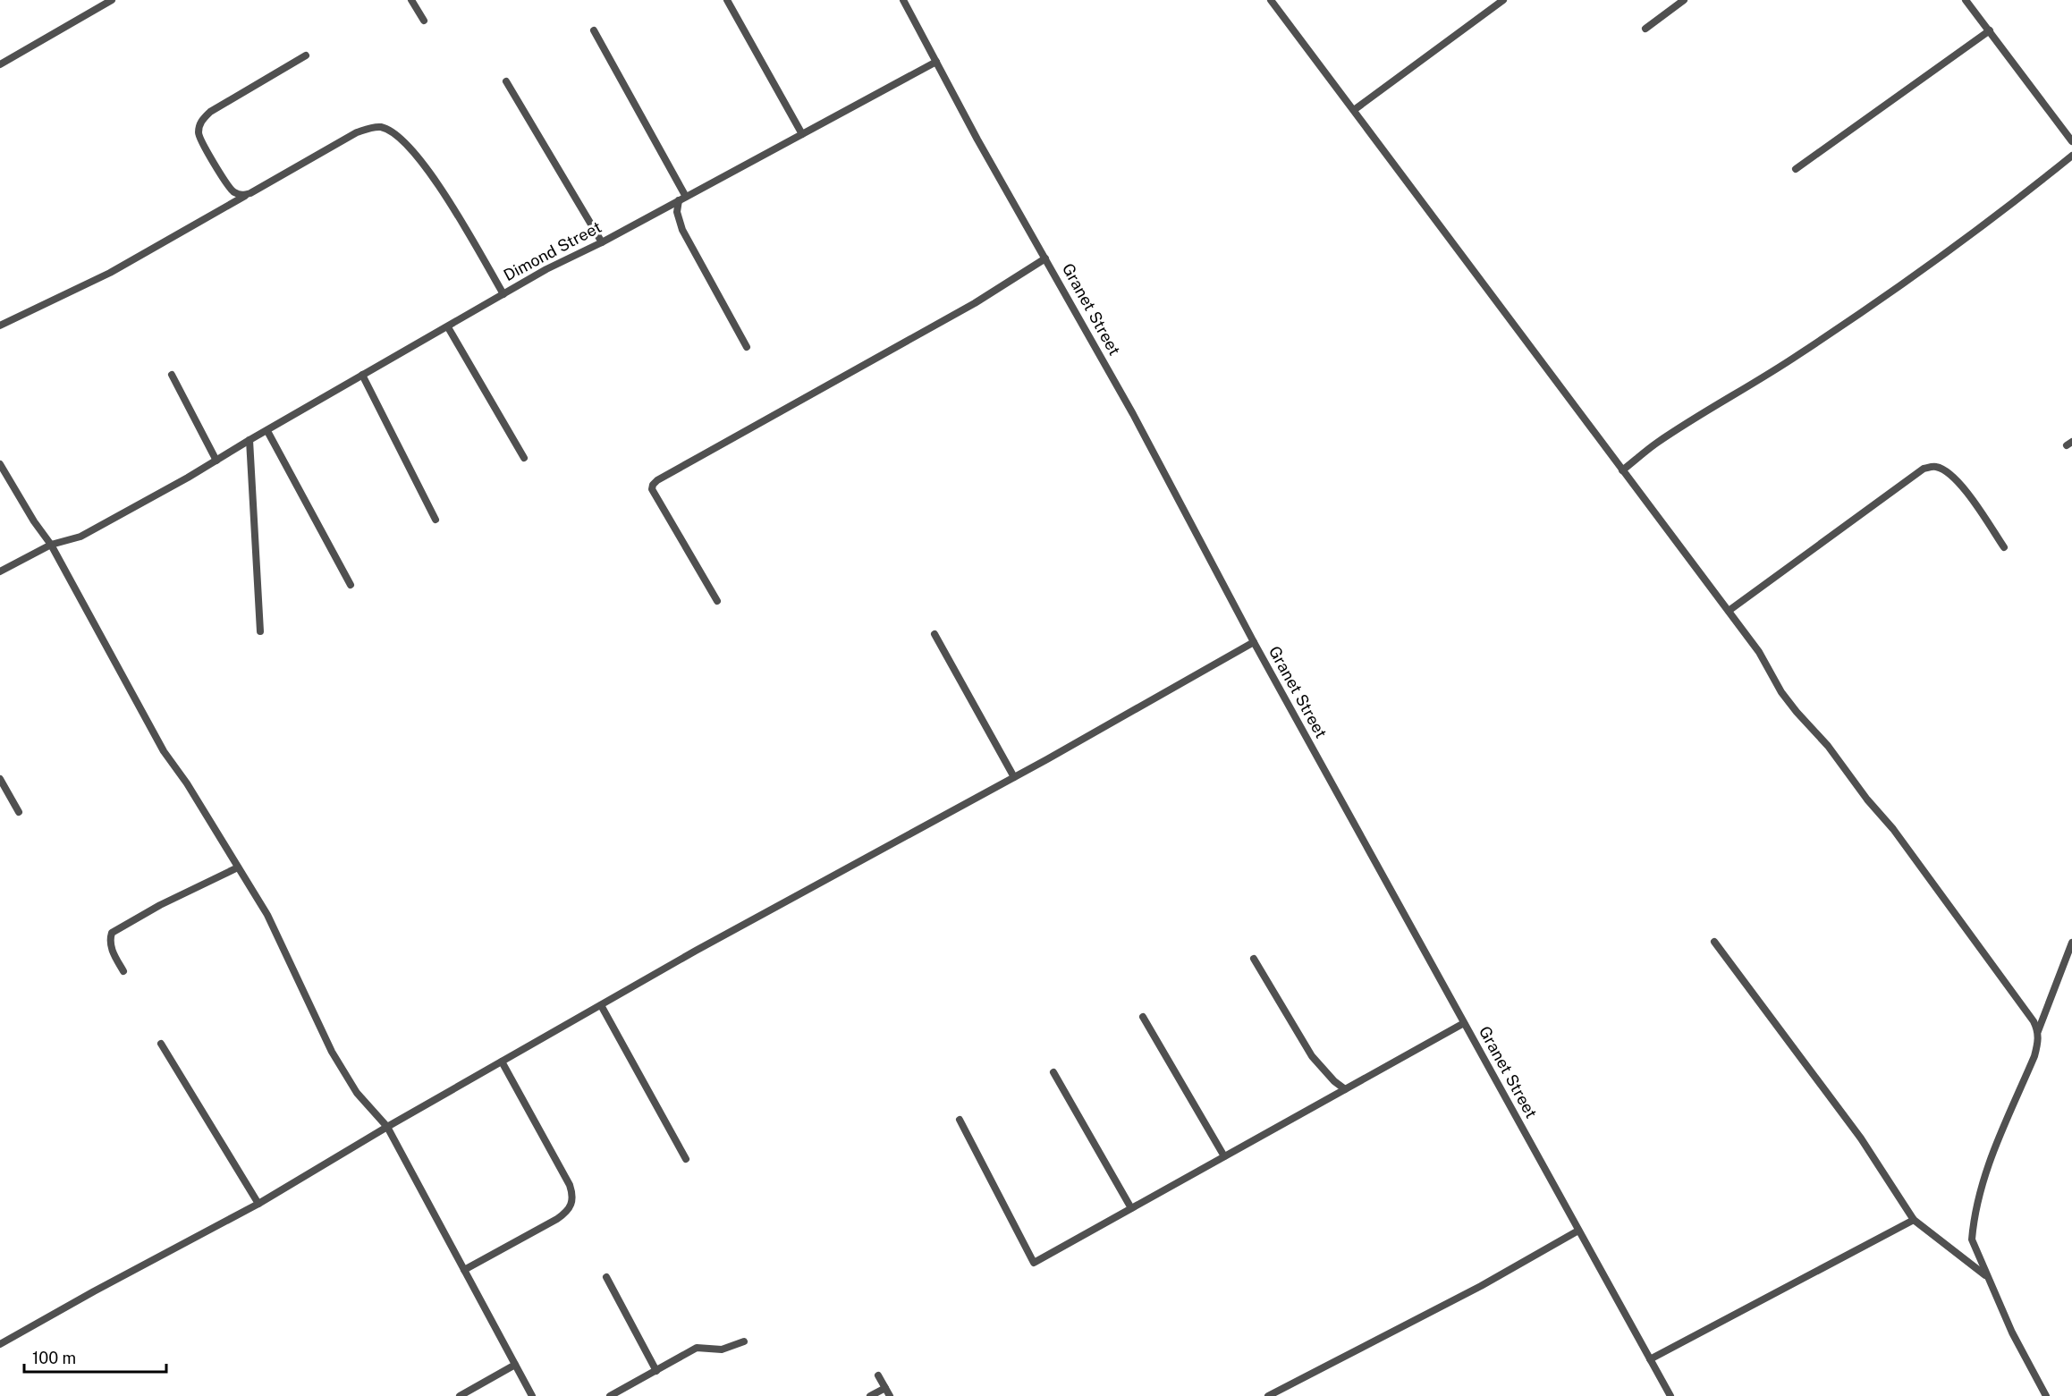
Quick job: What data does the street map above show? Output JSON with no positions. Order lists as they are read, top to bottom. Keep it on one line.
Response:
{"streets":{"street":["Dimond Street","Granet Street"]},"crossings":[["Dimond Street","Granet Street"]],"scale_bar":"100 m"}
